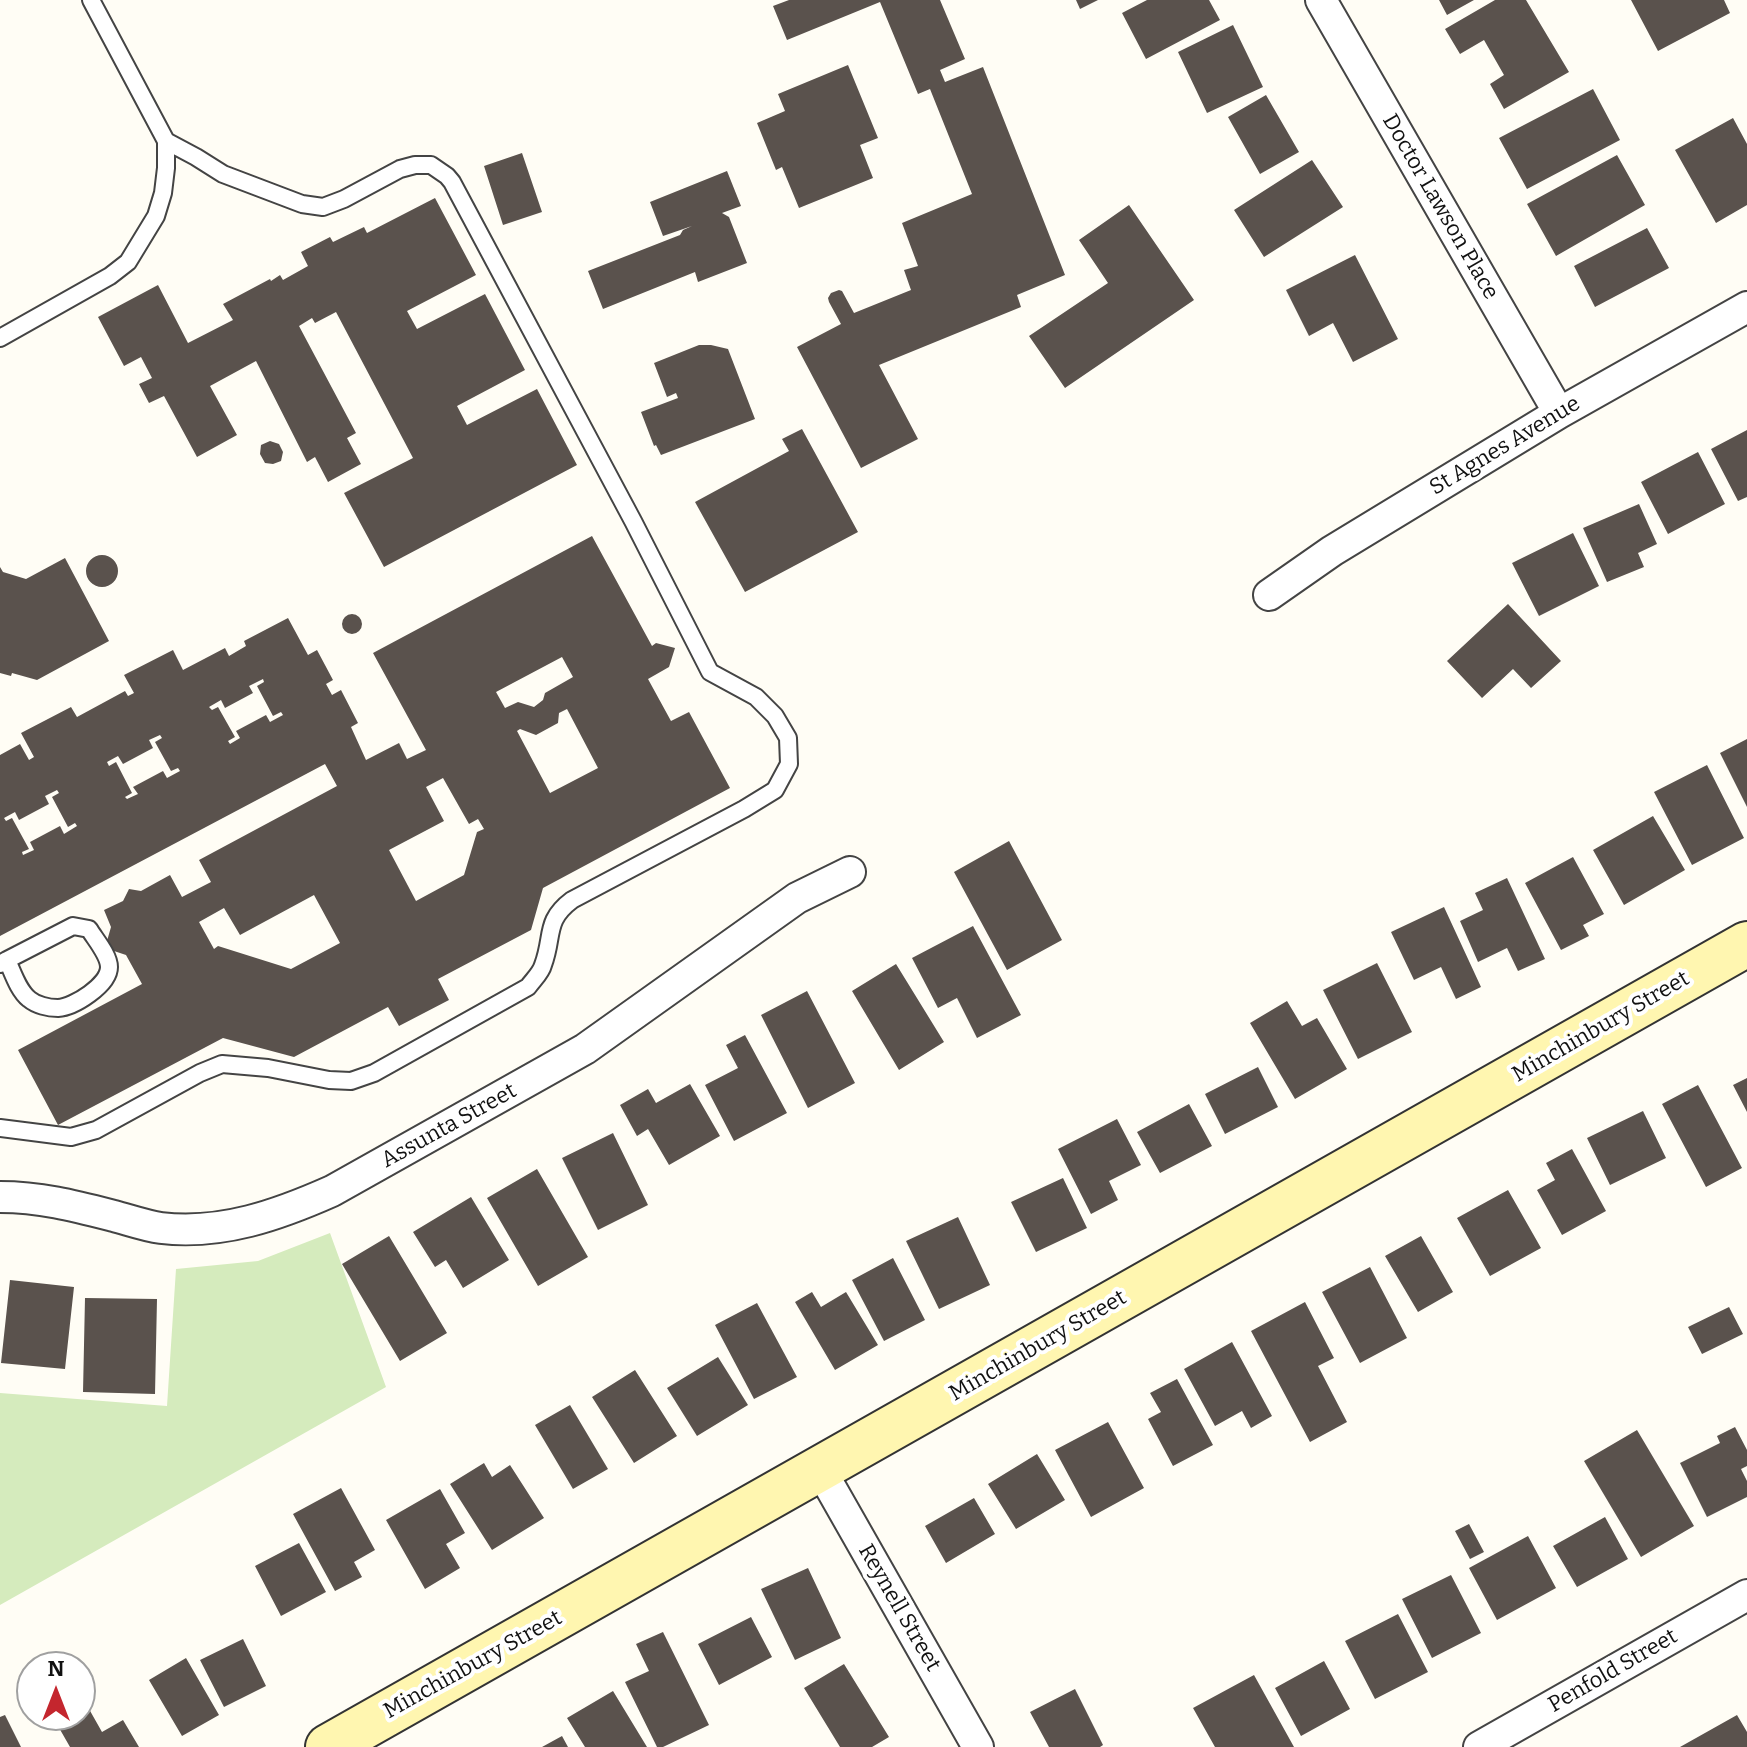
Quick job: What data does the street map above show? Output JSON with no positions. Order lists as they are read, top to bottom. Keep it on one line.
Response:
{"streets":{"street":["Doctor Lawson Place","St Agnes Avenue","Minchinbury Street","Assunta Street","Reynell Street","Penfold Street"]},"crossings":[["Doctor Lawson Place","St Agnes Avenue"],["Minchinbury Street","Reynell Street"]],"north":"top"}
